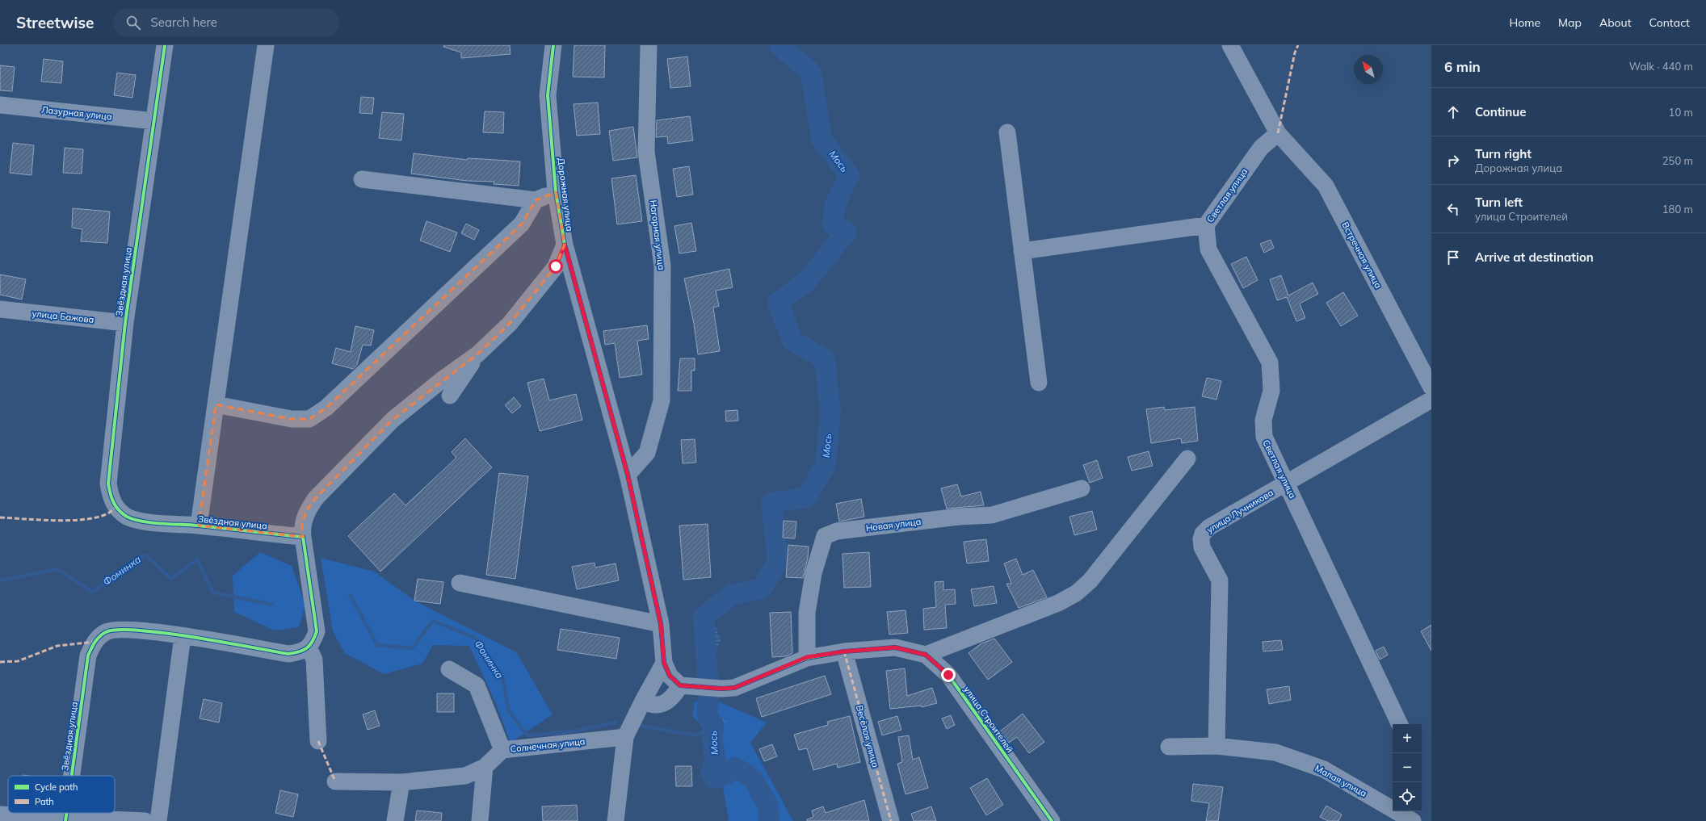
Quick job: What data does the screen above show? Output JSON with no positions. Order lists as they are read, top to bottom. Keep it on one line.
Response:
{"streets":{"street":["Лазурная улица","Дорожная улица","Светлая улица","Нагорная улица","Встречная улица","Звёздная улица","улица Бажова","улица Лучникова","Новая улица","улица Строителей","Весёлая улица","Солнечная улица","Малая улица"]},"crossings":[["Лазурная улица","Звёздная улица"],["Дорожная улица","Нагорная улица"],["Светлая улица","Встречная улица"],["Светлая улица","улица Лучникова"],["Звёздная улица","улица Бажова"],["улица Лучникова","Малая улица"],["Новая улица","улица Строителей"],["улица Строителей","Весёлая улица"]],"water":["Мось","Фоминка"],"legend":["Cycle path","Path"],"north":"top left","page":{"header":"Streetwise","search":"Search here","nav":["Home","Map","About","Contact"],"heading":["6 min","Walk · 440 m"],"list":[["Continue","10 m"],["Turn right","Дорожная улица","250 m"],["Turn left","улица Строителей","180 m"],"Arrive at destination"],"map_buttons":["+","−"]}}
